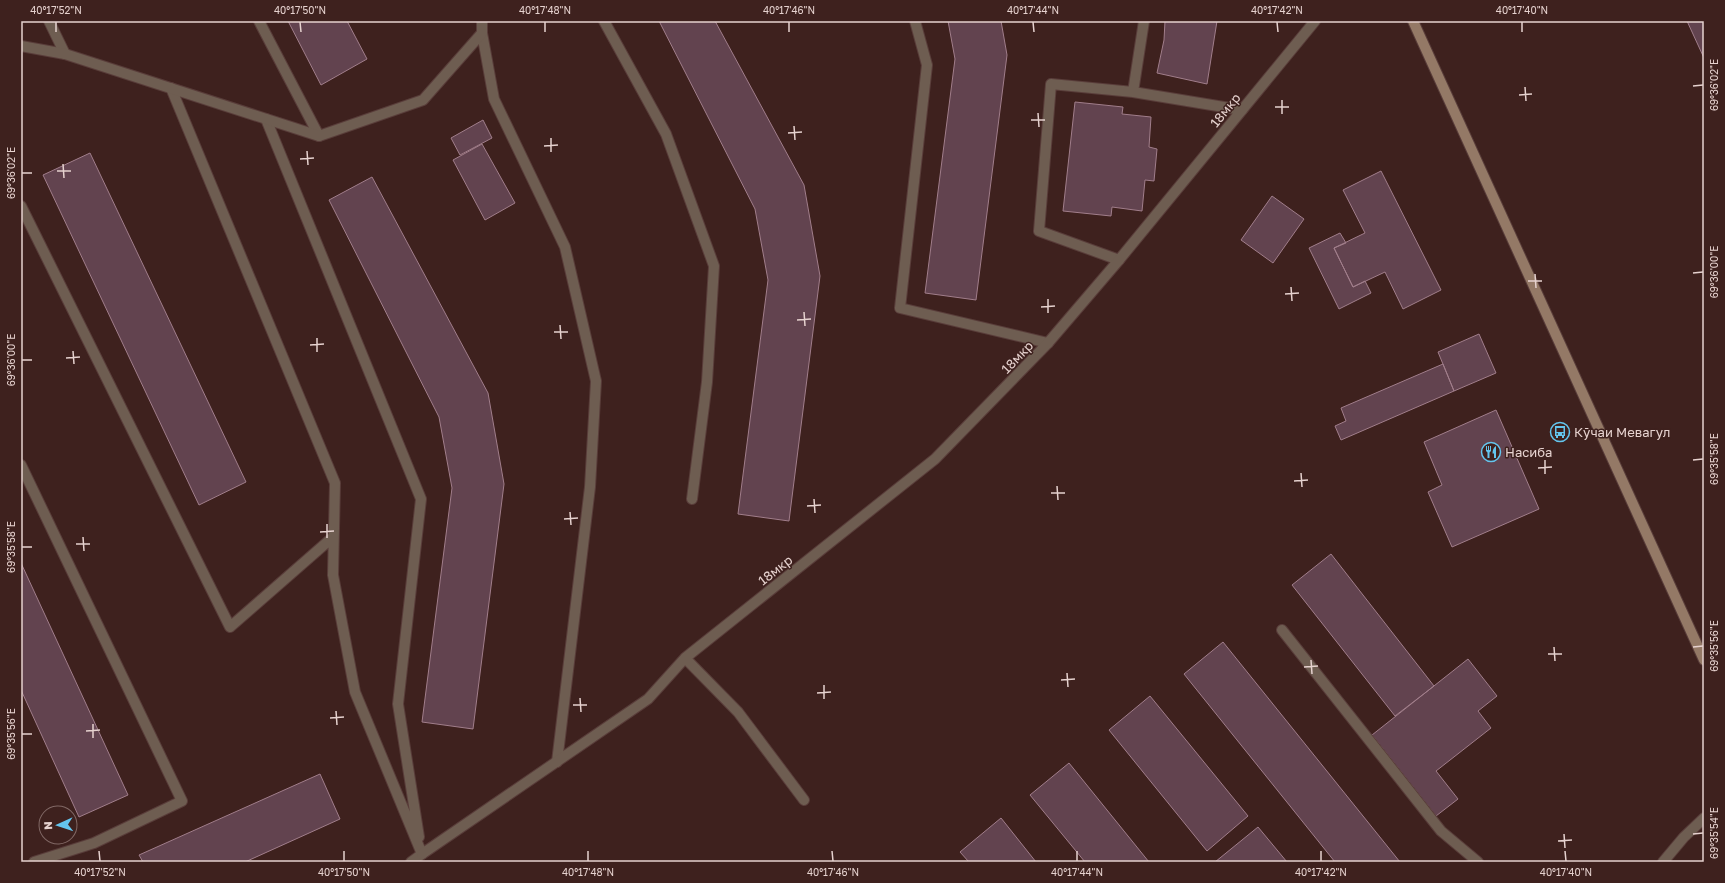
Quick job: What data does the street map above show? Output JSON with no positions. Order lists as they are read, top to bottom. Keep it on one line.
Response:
{"streets":{"street":["18мкр"]},"places":{"bus stop":["Кӯчаи Мевагул"],"restaurant":["Насиба"]},"north":"left","coordinates":["40°17'52\"N","40°17'50\"N","40°17'48\"N","40°17'46\"N","40°17'44\"N","40°17'42\"N","40°17'40\"N","69°36'02\"E","69°36'00\"E","69°35'58\"E","69°35'56\"E","69°35'54\"E"]}
